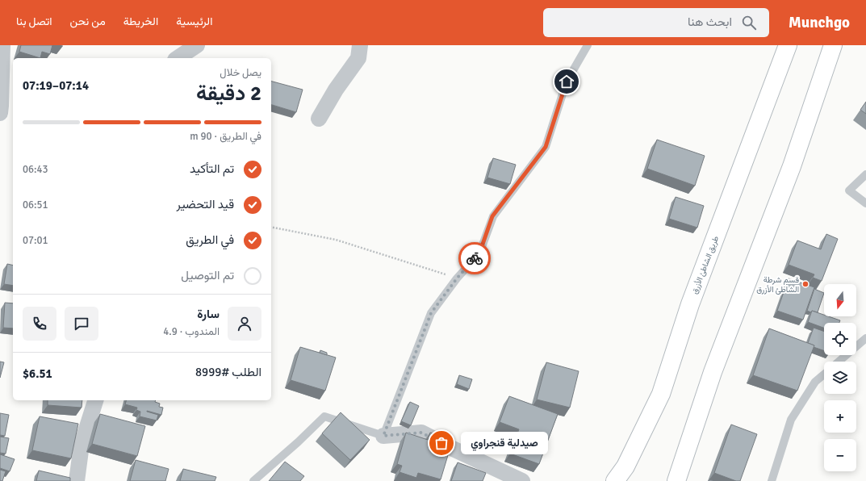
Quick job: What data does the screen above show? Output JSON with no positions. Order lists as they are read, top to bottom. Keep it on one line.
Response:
{"streets":{"main road":["طريق الشاطئ الأزرق"]},"places":["قسم شرطة الشاطئ الأزرق","صيدلية قنجراوي"],"north":"bottom","page":{"header":"Munchgo","search":"ابحث هنا","nav":["الرئيسية","الخريطة","من نحن","اتصل بنا"],"heading":["2 دقيقة","يصل خلال","07:14–07:19"],"panel":["سارة","المندوب · 4.9","الطلب #8999","$6.51"],"bar":"في الطريق · 90 m","list":[["تم التأكيد","06:43"],["قيد التحضير","06:51"],["في الطريق","07:01"],"تم التوصيل"],"map_buttons":["+","−"],"bubble":"صيدلية قنجراوي"}}
